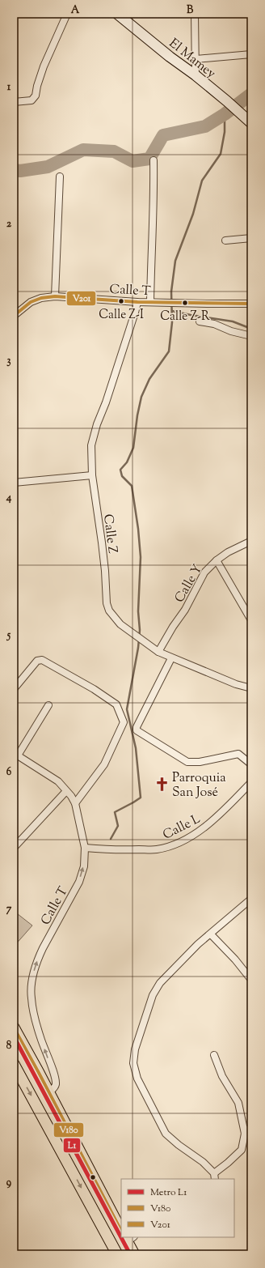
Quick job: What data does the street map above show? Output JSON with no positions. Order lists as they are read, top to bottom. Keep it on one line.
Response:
{"streets":{"street":["El Mamey","Calle T","Calle Z","Calle Y","Calle L"]},"crossings":[["Calle T","Calle Z"],["Calle T","Calle L"],["Calle Z","Calle Y"]],"one_way":["Calle T"],"places":{"other":["Calle Z-I","Calle Z-R"],"church":["Parroquia San José"]},"lines":["transit line V201","transit line V180","metro line L1"],"legend":["Metro L1","V180","V201"],"grid":{"columns":["A","B"],"rows":["1","2","3","4","5","6","7","8","9"]}}
